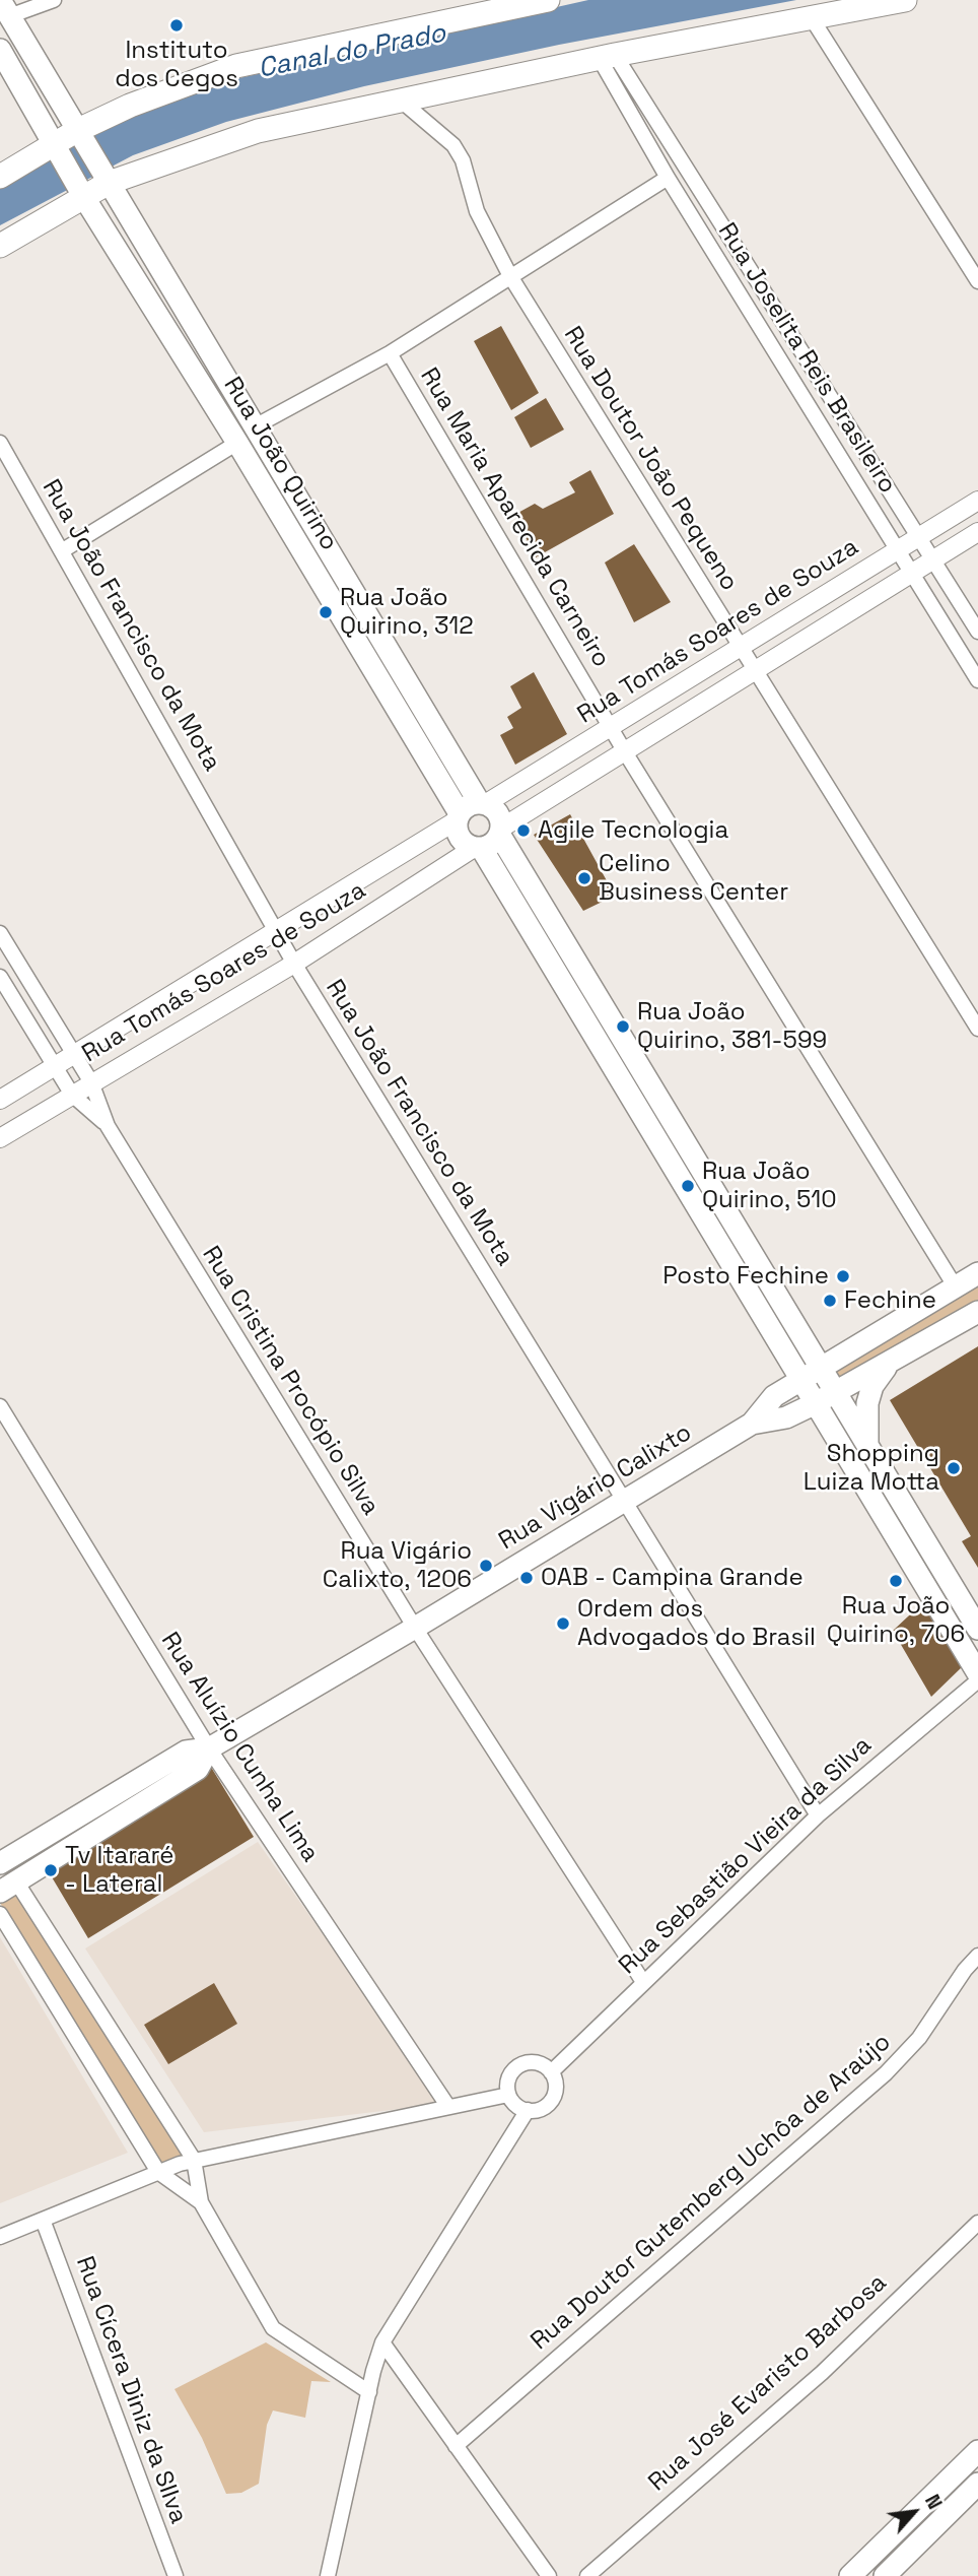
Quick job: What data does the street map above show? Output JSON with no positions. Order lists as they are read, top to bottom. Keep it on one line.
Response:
{"streets":{"main road":["Rua João Quirino","Rua Vigário Calixto"],"street":["Rua Joselita Reis Brasileiro","Rua Doutor João Pequeno","Rua Maria Aparecida Carneiro","Rua João Francisco da Mota","Rua Tomás Soares de Souza","Rua Cristina Procópio Silva","Rua Aluízio Cunha Lima","Rua Sebastião Vieira da Silva","Rua Doutor Gutemberg Uchôa de Araújo","Rua José Evaristo Barbosa","Rua Cícera Diniz da SIlva"]},"crossings":[["Rua Joselita Reis Brasileiro","Rua Tomás Soares de Souza"],["Rua Doutor João Pequeno","Rua Tomás Soares de Souza"],["Rua João Quirino","Rua Tomás Soares de Souza"],["Rua Maria Aparecida Carneiro","Rua Tomás Soares de Souza"],["Rua Maria Aparecida Carneiro","Rua Vigário Calixto"],["Rua João Francisco da Mota","Rua Tomás Soares de Souza"],["Rua João Francisco da Mota","Rua Vigário Calixto"],["Rua João Francisco da Mota","Rua Sebastião Vieira da Silva"],["Rua Tomás Soares de Souza","Rua Cristina Procópio Silva"],["Rua Cristina Procópio Silva","Rua Vigário Calixto"],["Rua Cristina Procópio Silva","Rua Sebastião Vieira da Silva"],["Rua Vigário Calixto","Rua Aluízio Cunha Lima"]],"water":["Canal do Prado"],"places":["Instituto dos Cegos","Rua João Quirino, 312","Agile Tecnologia","Celino Business Center","Rua João Quirino, 381-599","Rua João Quirino, 510","Posto Fechine","Fechine","Shopping Luiza Motta","Rua Vigário Calixto, 1206","OAB - Campina Grande","Rua João Quirino, 706","Ordem dos Advogados do Brasil","Tv Itararé - Lateral"],"north":"top right"}
